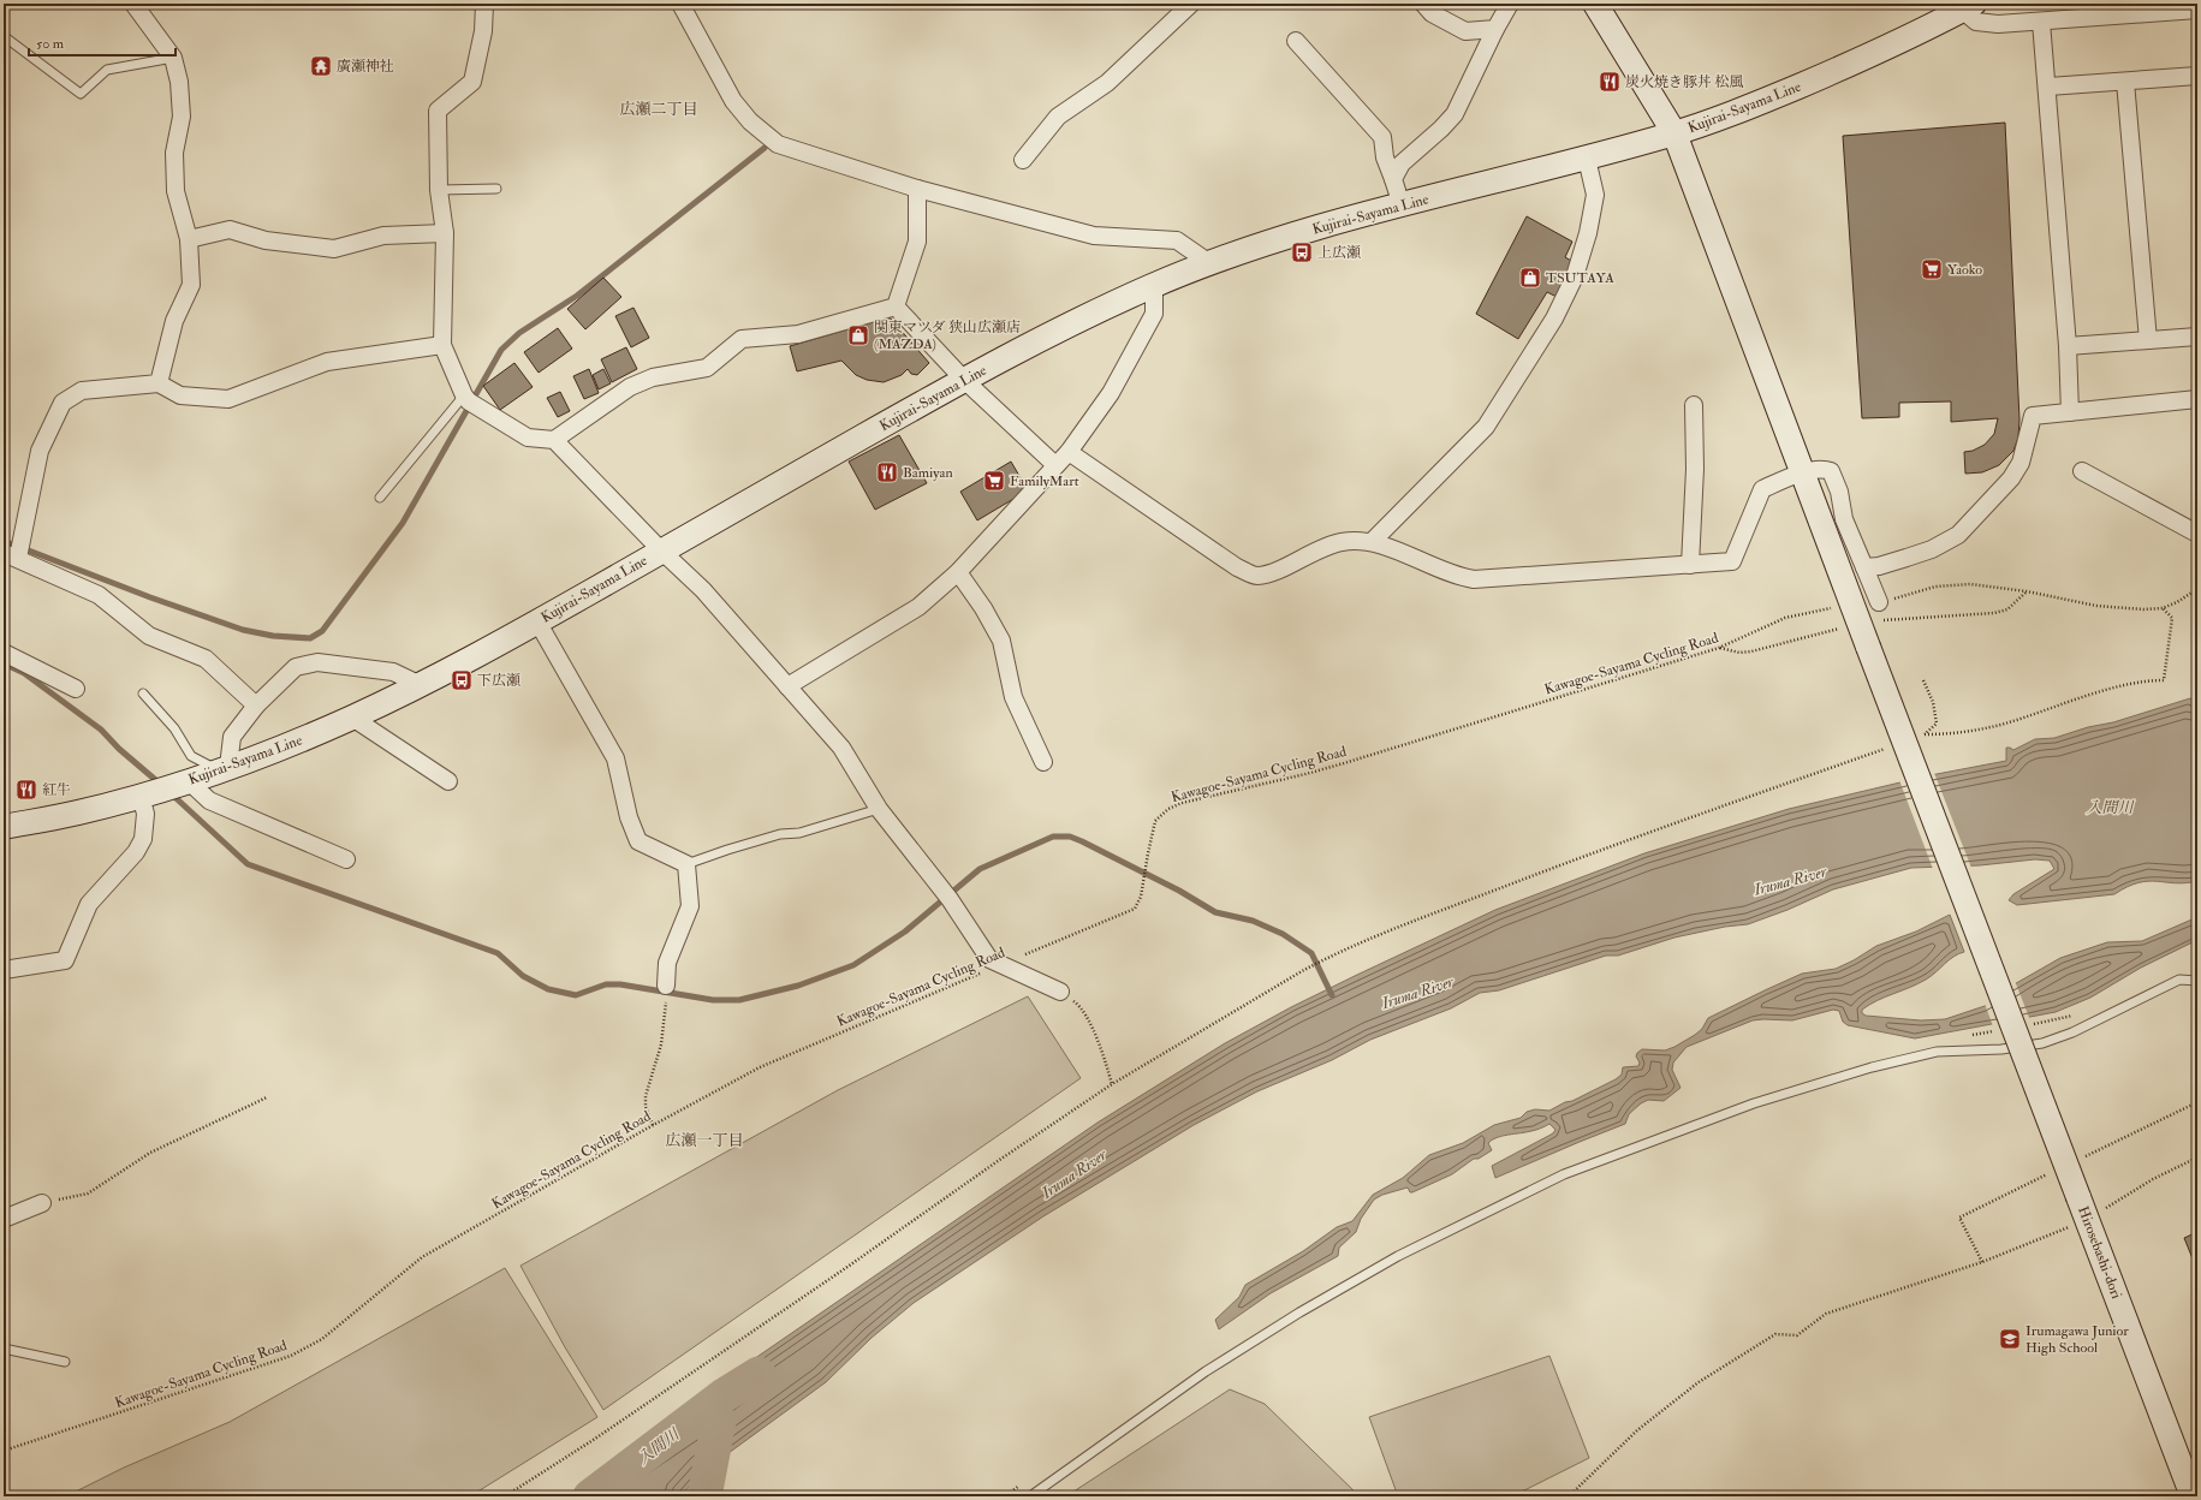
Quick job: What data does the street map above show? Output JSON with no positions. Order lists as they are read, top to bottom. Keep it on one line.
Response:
{"streets":{"main road":["Kujirai-Sayama Line","Hirosebashi-dori"],"path":["Kawagoe-Sayama Cycling Road"]},"crossings":[["Kujirai-Sayama Line","Hirosebashi-dori"]],"districts":["広瀬二丁目","広瀬一丁目"],"water":["入間川","Iruma River"],"places":{"temple":["廣瀬神社"],"restaurant":["炭火焼き豚丼 松風","Bamiyan","紅牛"],"bus stop":["上広瀬","下広瀬"],"supermarket":["Yaoko","FamilyMart"],"shop":["TSUTAYA","関東マツダ 狭山広瀬店 (MAZDA)"],"school or university":["Irumagawa Junior High School"]},"scale_bar":"50 m"}
